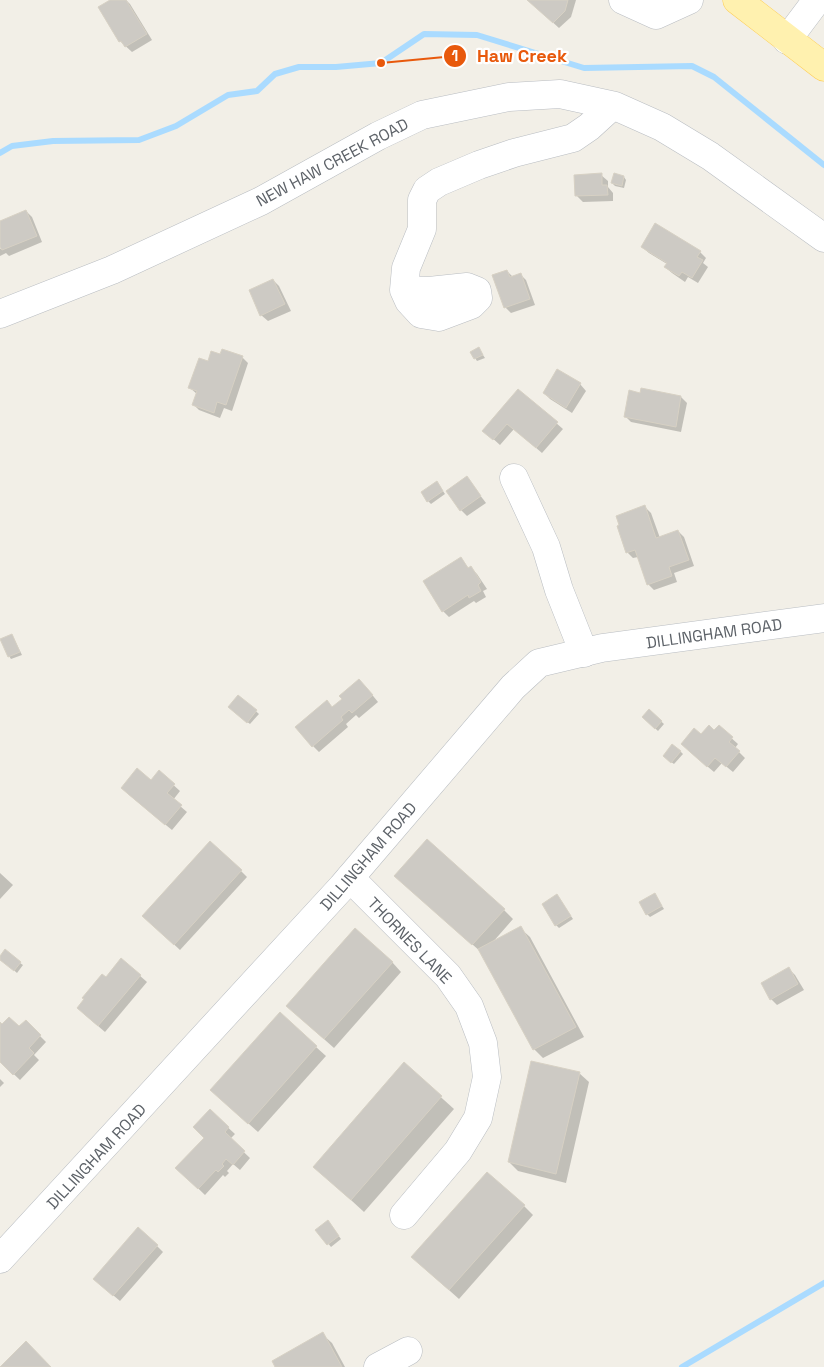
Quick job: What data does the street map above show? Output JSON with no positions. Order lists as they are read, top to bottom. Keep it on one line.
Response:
{"streets":{"street":["NEW HAW CREEK ROAD","DILLINGHAM ROAD","THORNES LANE"]},"crossings":[["DILLINGHAM ROAD","THORNES LANE"]],"places":["Haw Creek"]}
